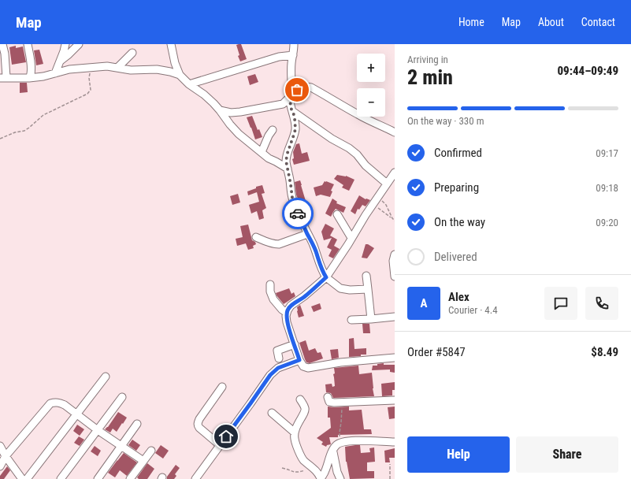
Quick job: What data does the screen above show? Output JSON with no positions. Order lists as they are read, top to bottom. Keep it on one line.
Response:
{"page":{"header":"Map","nav":["Home","Map","About","Contact"],"heading":["2 min","Arriving in","09:44–09:49"],"panel":["Alex","Courier · 4.4","Order #5847","$8.49"],"map_buttons":["+","−"],"bar":"On the way · 330 m","list":[["Confirmed","09:17"],["Preparing","09:18"],["On the way","09:20"],"Delivered"],"round":"A","buttons":["Help","Share"]}}
